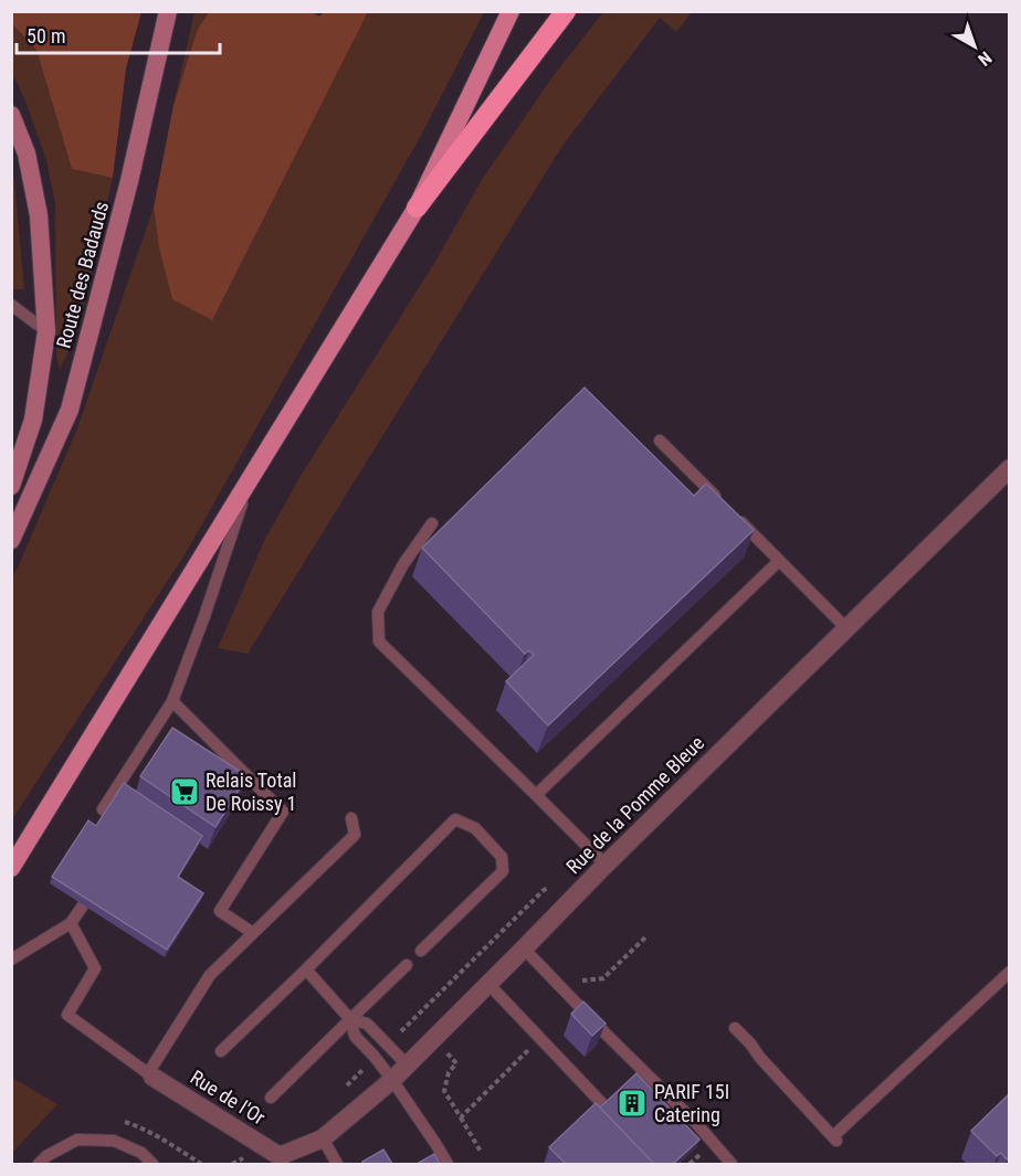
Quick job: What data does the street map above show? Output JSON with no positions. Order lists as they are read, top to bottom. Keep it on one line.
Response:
{"streets":{"main road":["Route des Badauds"],"street":["Rue de la Pomme Bleue","Rue de l'Or"]},"crossings":[["Rue de la Pomme Bleue","Rue de l'Or"]],"places":{"supermarket":["Relais Total De Roissy 1"],"building":["PARIF 15I Catering"]},"scale_bar":"50 m","north":"bottom right"}
